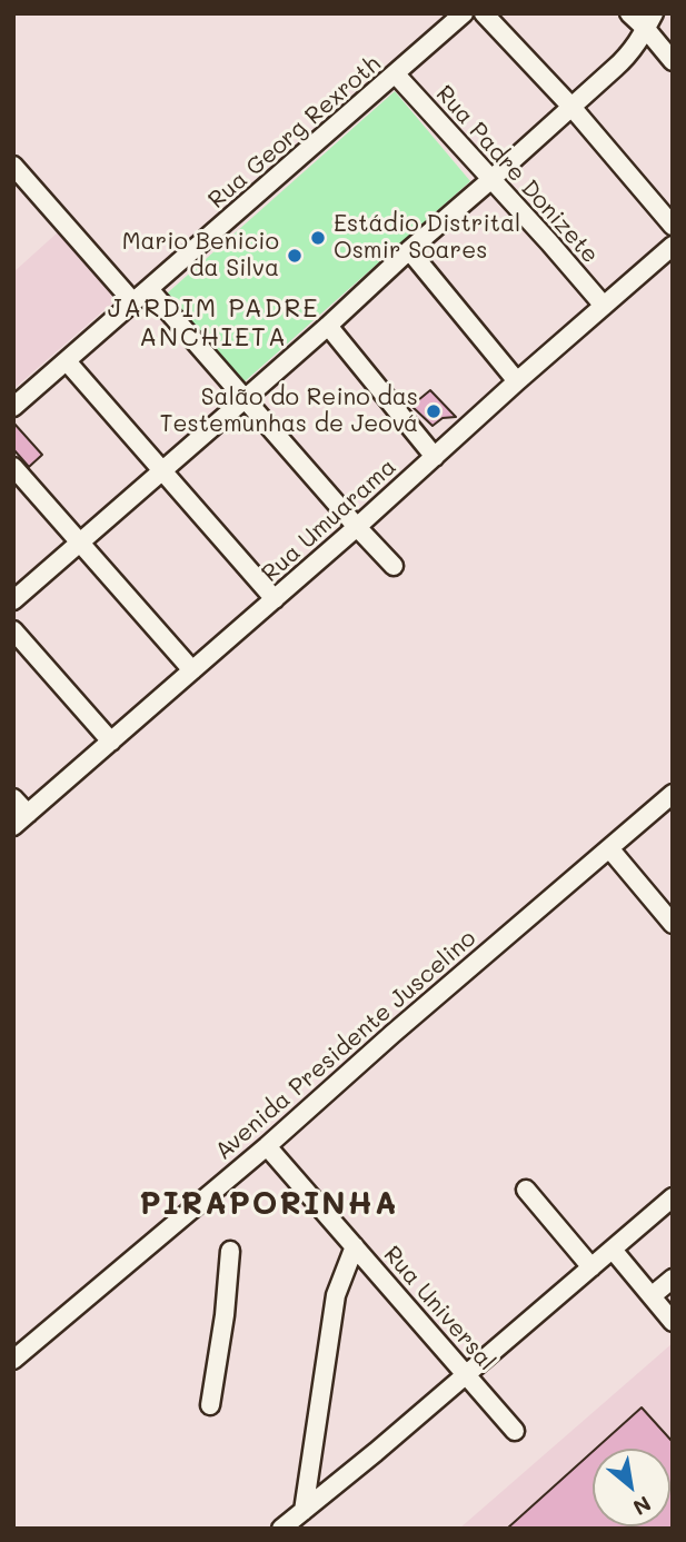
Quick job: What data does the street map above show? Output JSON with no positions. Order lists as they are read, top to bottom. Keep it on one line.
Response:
{"streets":{"street":["Rua Georg Rexroth","Rua Padre Donizete","Rua Umuarama","Avenida Presidente Juscelino","Rua Universal"]},"crossings":[["Rua Georg Rexroth","Rua Padre Donizete"],["Rua Padre Donizete","Rua Umuarama"],["Avenida Presidente Juscelino","Rua Universal"]],"districts":["JARDIM PADRE ANCHIETA","PIRAPORINHA"],"places":["Estádio Distrital Osmir Soares","Mario Benicio da Silva","Salão do Reino das Testemunhas de Jeová"],"north":"bottom right"}
